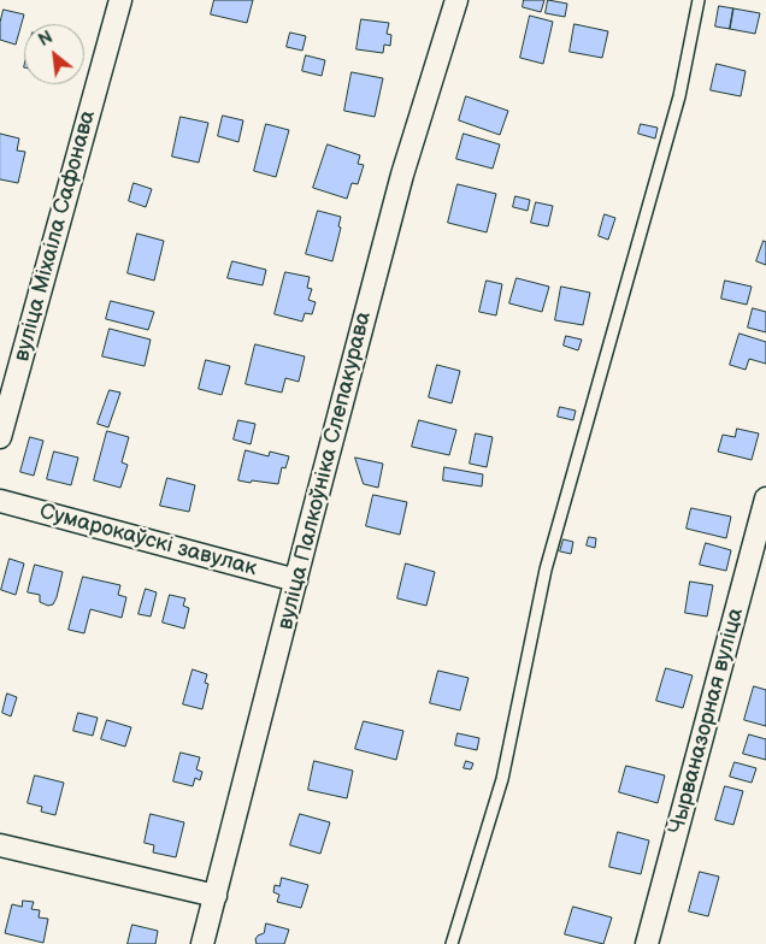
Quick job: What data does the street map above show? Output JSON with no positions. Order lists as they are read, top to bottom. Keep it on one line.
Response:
{"streets":{"street":["вуліца Міхаіла Сафонава","вуліца Палкоўніка Слепакурава","Сумарокаўскі завулак","Чырваназорная вуліца"]},"crossings":[["вуліца Палкоўніка Слепакурава","Сумарокаўскі завулак"]],"north":"top left"}
